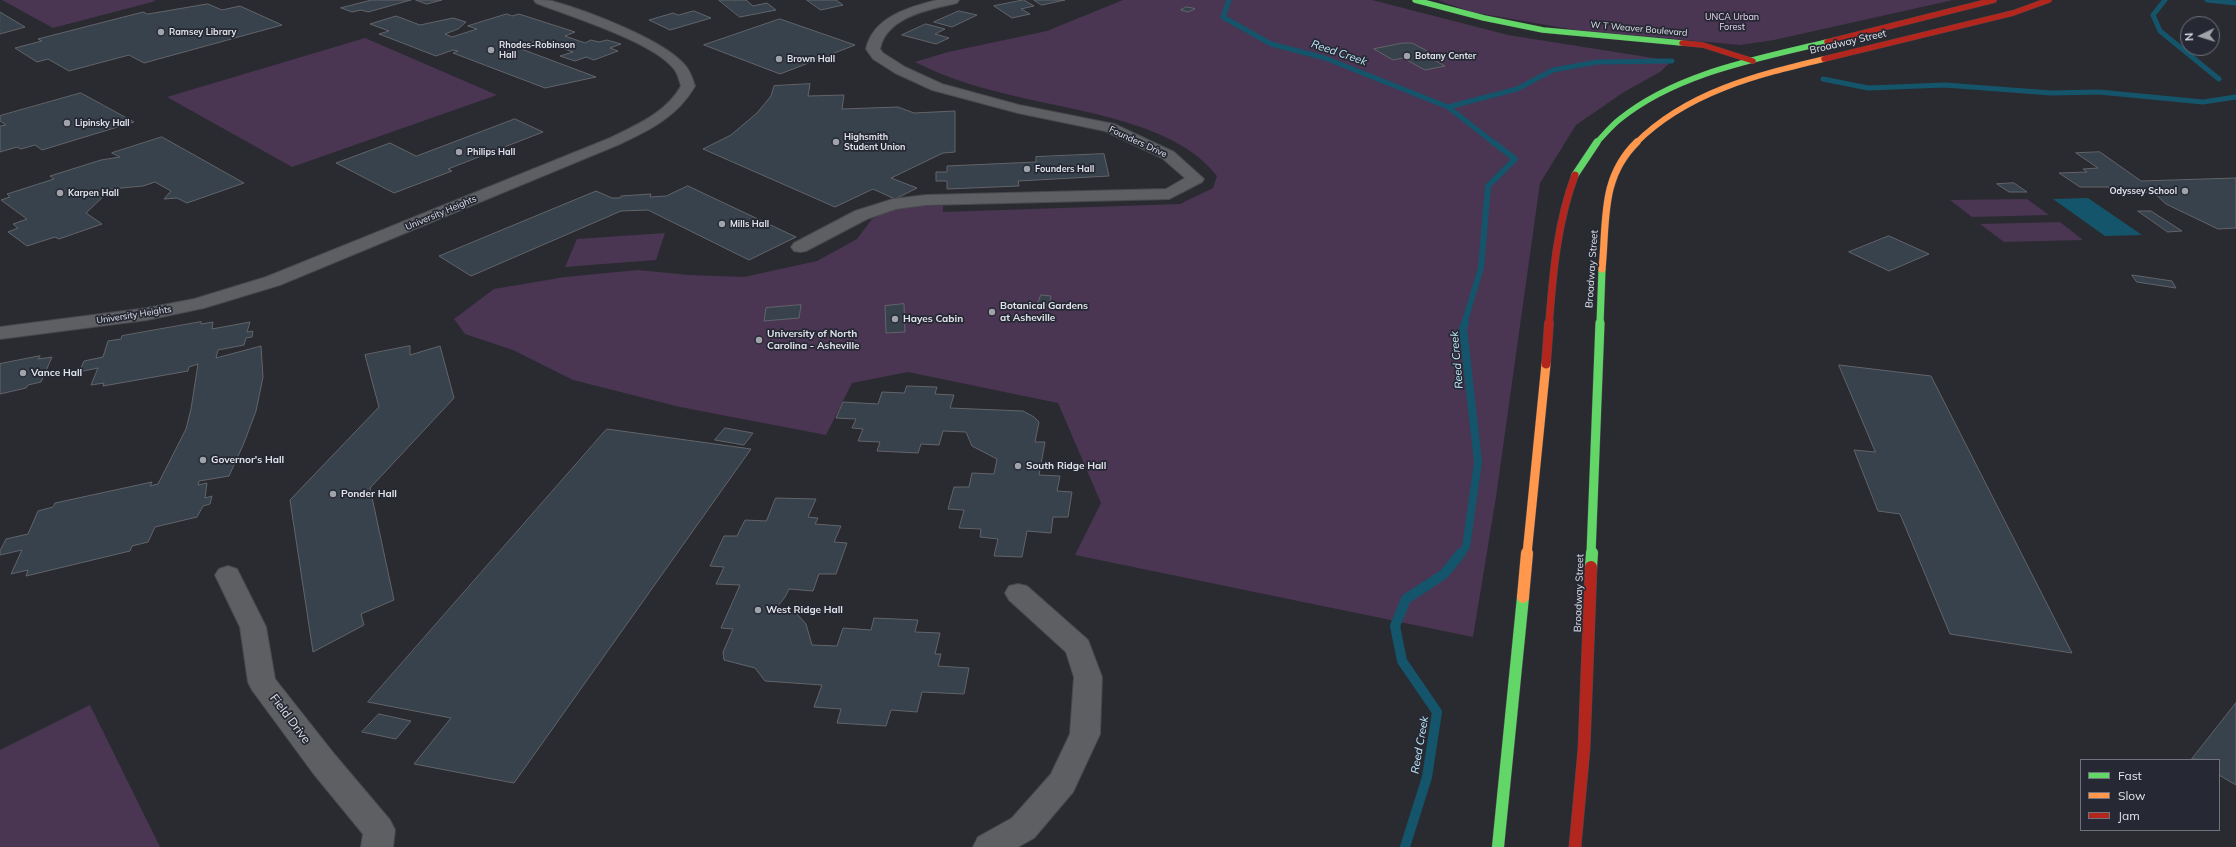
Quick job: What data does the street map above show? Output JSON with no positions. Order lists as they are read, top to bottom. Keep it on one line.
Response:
{"streets":{"main road":["W T Weaver Boulevard","Broadway Street"],"street":["Founders Drive","University Heights","Field Drive"]},"crossings":[["W T Weaver Boulevard","Broadway Street"]],"water":["Reed Creek"],"parks":["UNCA Urban Forest"],"places":["Ramsey Library","Rhodes-Robinson Hall","Botany Center","Brown Hall","Lipinsky Hall","Highsmith Student Union","Philips Hall","Founders Hall","Odyssey School","Karpen Hall","Mills Hall","Botanical Gardens at Asheville","Hayes Cabin","University of North Carolina - Asheville","Vance Hall","Governor's Hall","South Ridge Hall","Ponder Hall","West Ridge Hall"],"legend":["Fast","Slow","Jam"],"north":"left"}
